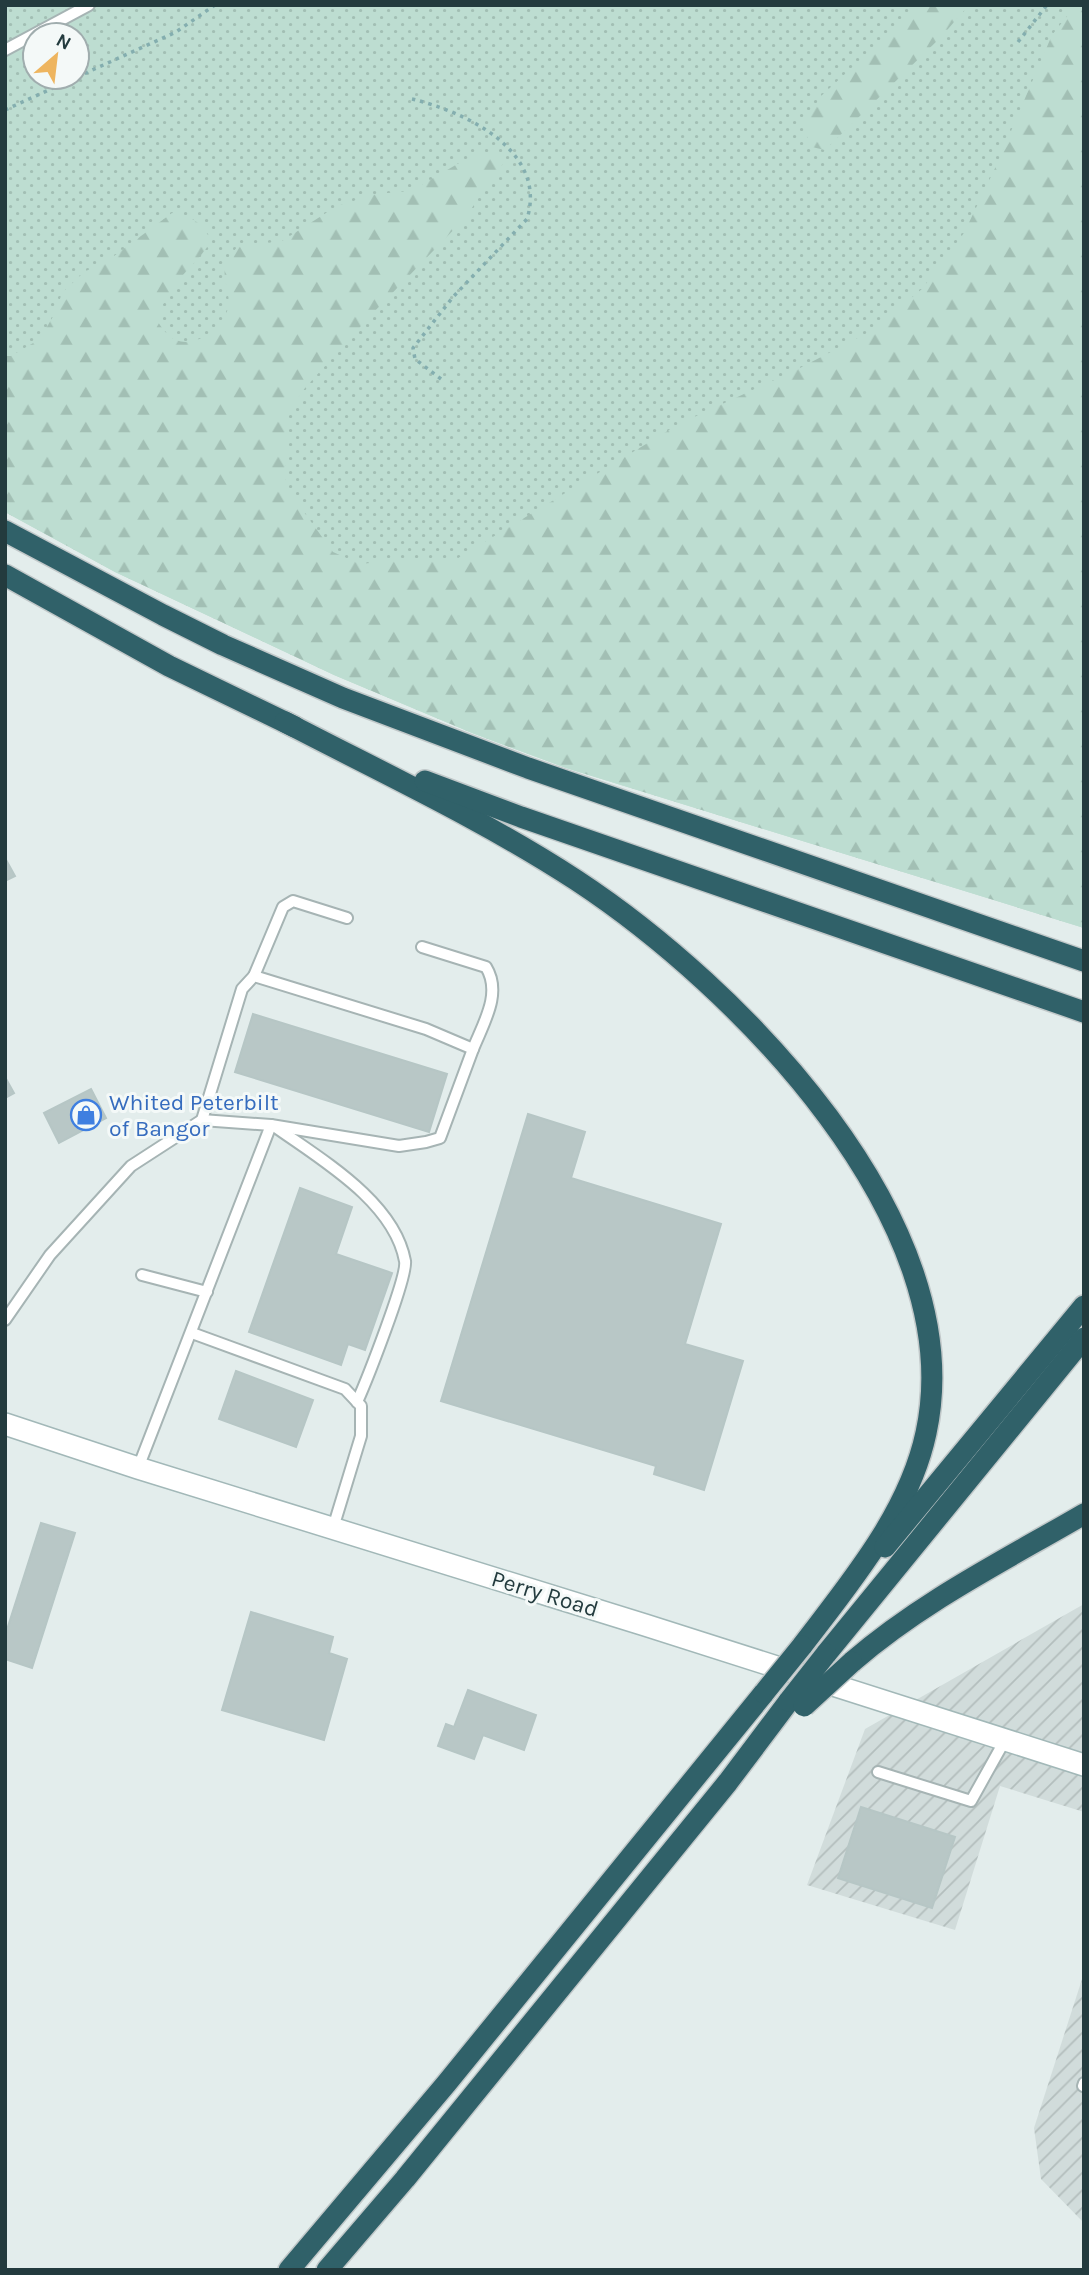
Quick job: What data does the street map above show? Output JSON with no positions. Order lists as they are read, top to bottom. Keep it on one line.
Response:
{"streets":{"street":["Perry Road"]},"places":{"shop":["Whited Peterbilt of Bangor"]},"north":"top right"}
